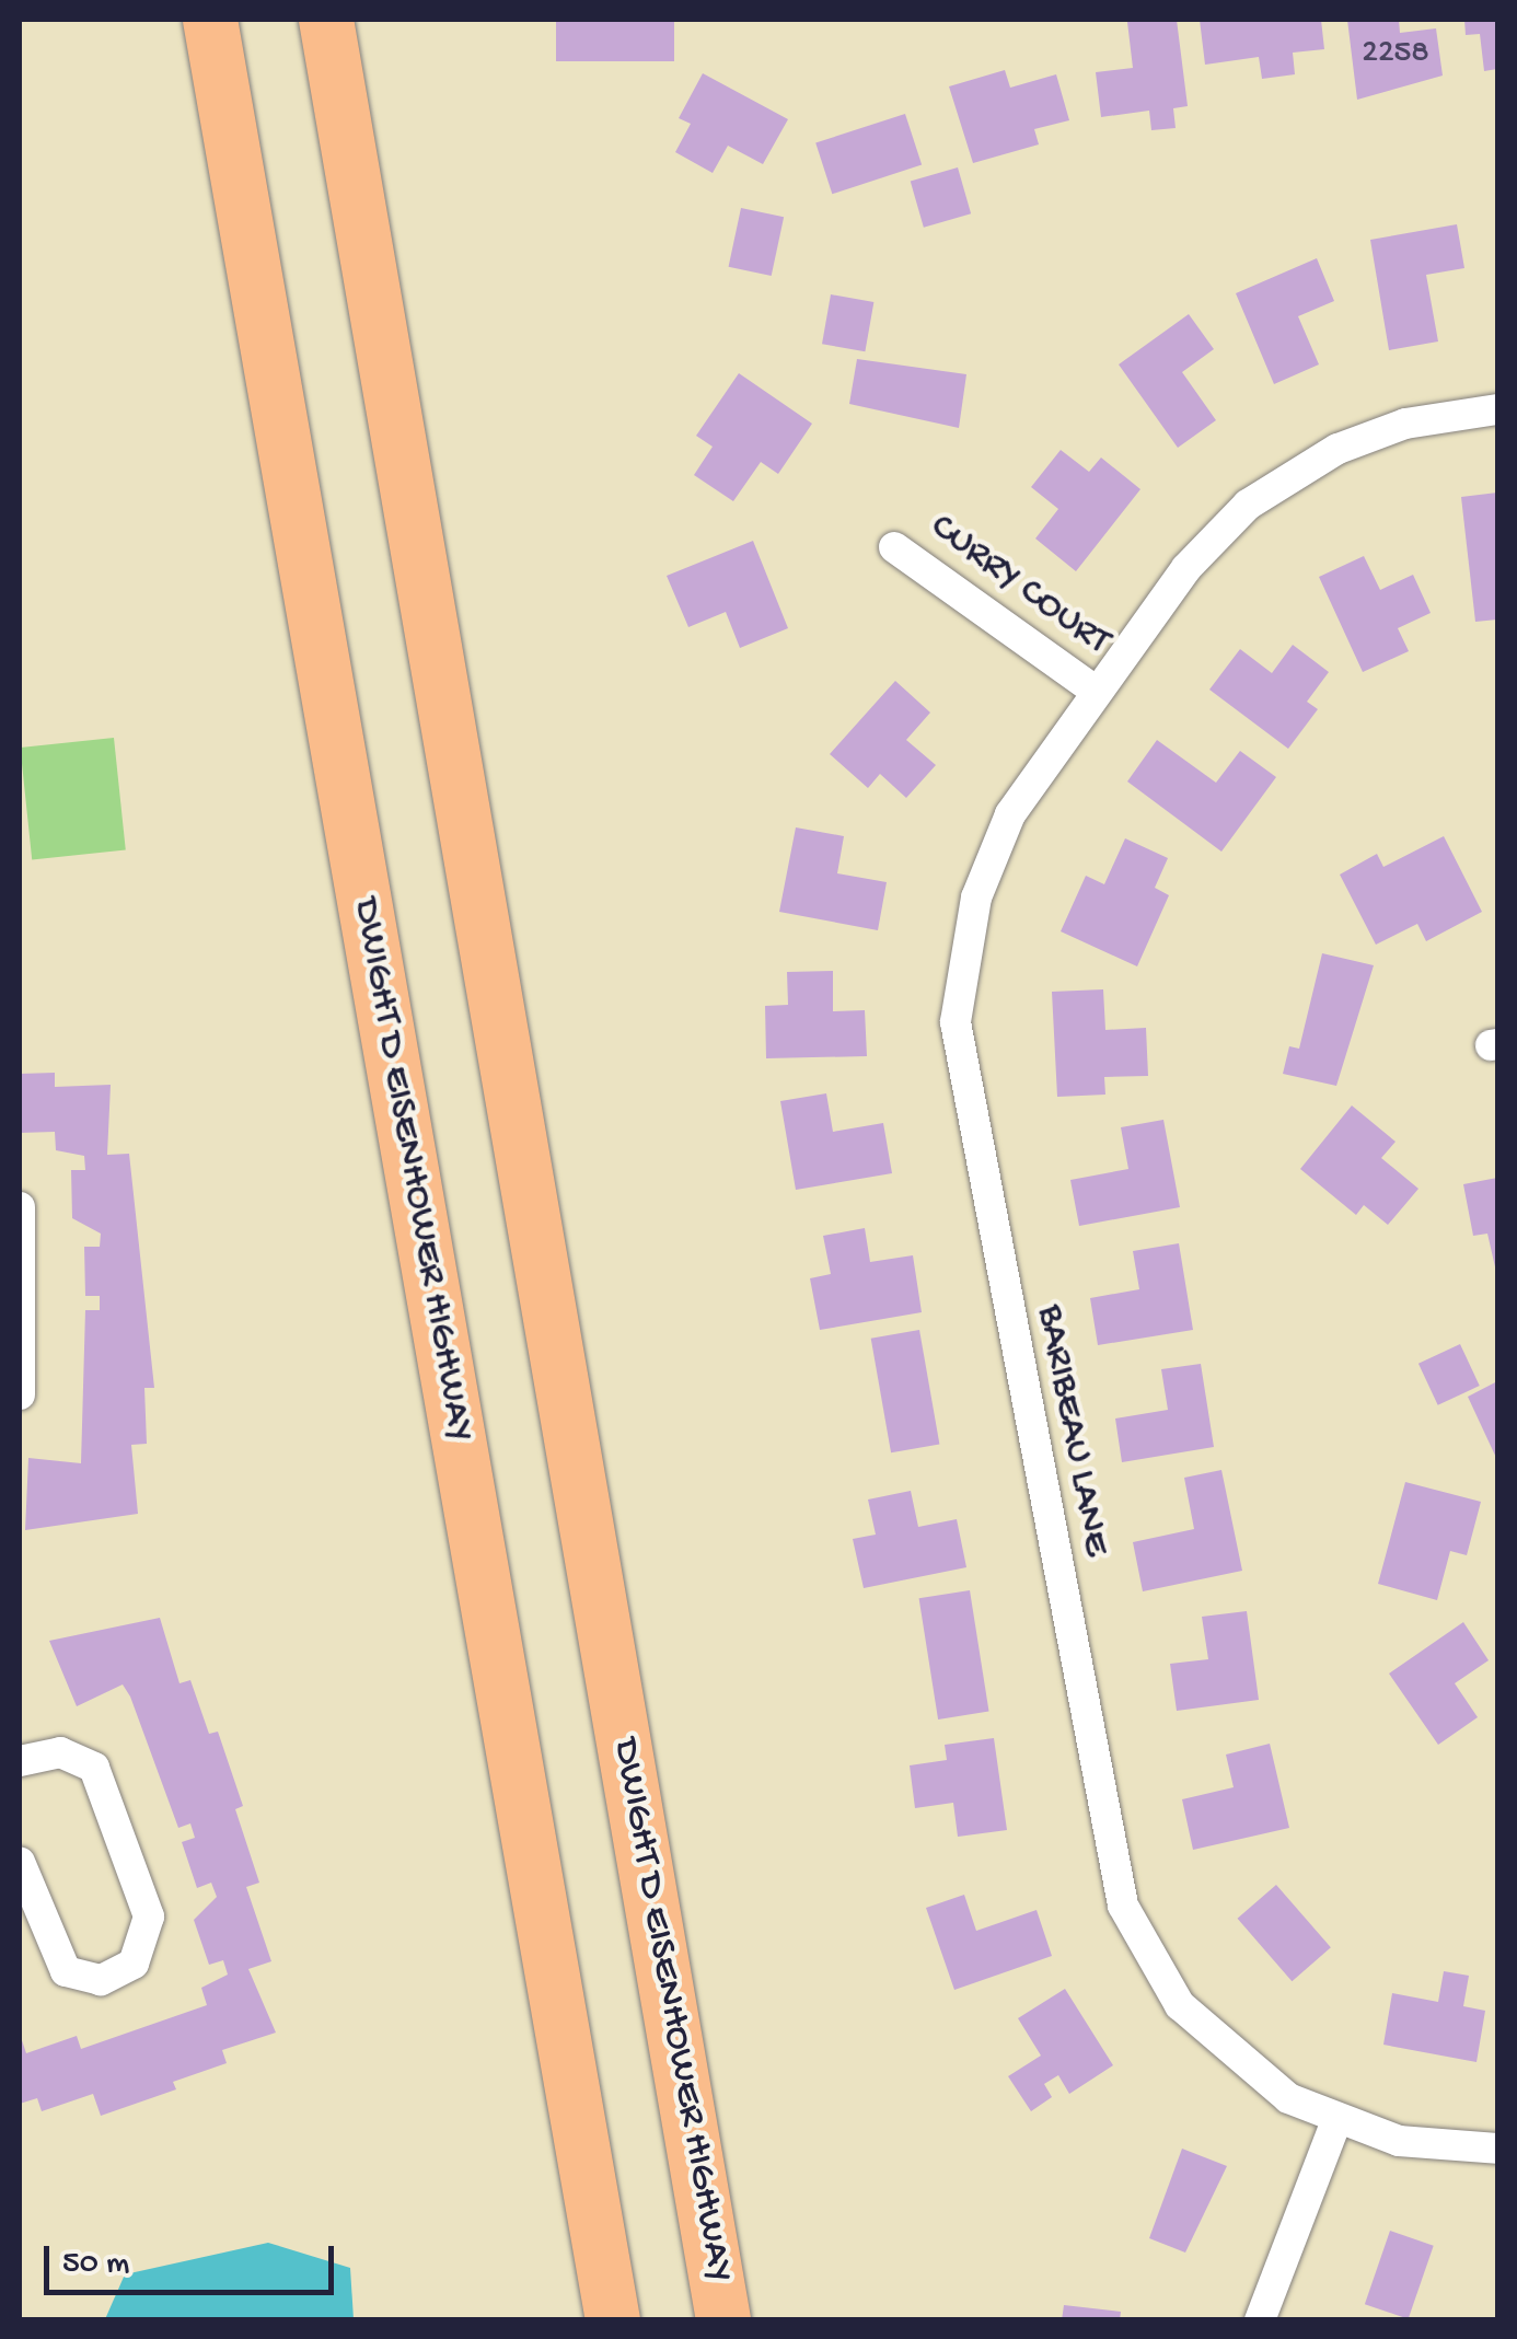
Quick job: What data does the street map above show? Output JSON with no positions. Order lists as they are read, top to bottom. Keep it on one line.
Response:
{"streets":{"highway":["DWIGHT D EISENHOWER HIGHWAY"],"street":["CURRY COURT","BARIBEAU LANE"]},"crossings":[["CURRY COURT","BARIBEAU LANE"]],"house_numbers":["2258"],"scale_bar":"50 m"}
